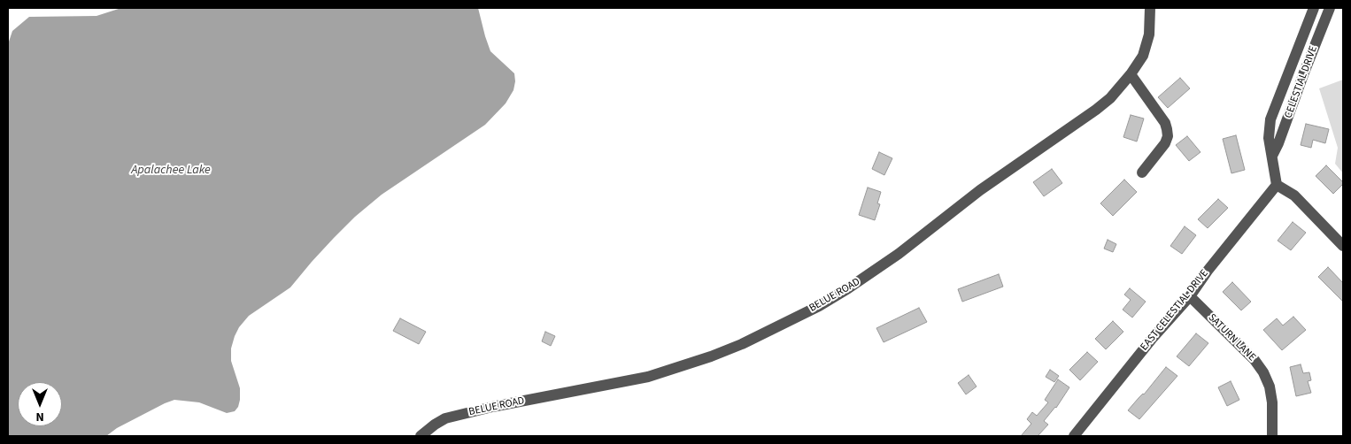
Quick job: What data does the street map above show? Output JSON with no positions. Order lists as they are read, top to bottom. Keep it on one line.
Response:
{"streets":{"street":["CELESTIAL DRIVE","BELUE ROAD","EAST CELESTIAL DRIVE","SATURN LANE"]},"crossings":[["CELESTIAL DRIVE","EAST CELESTIAL DRIVE"],["EAST CELESTIAL DRIVE","SATURN LANE"]],"water":["Apalachee Lake"],"north":"bottom"}
